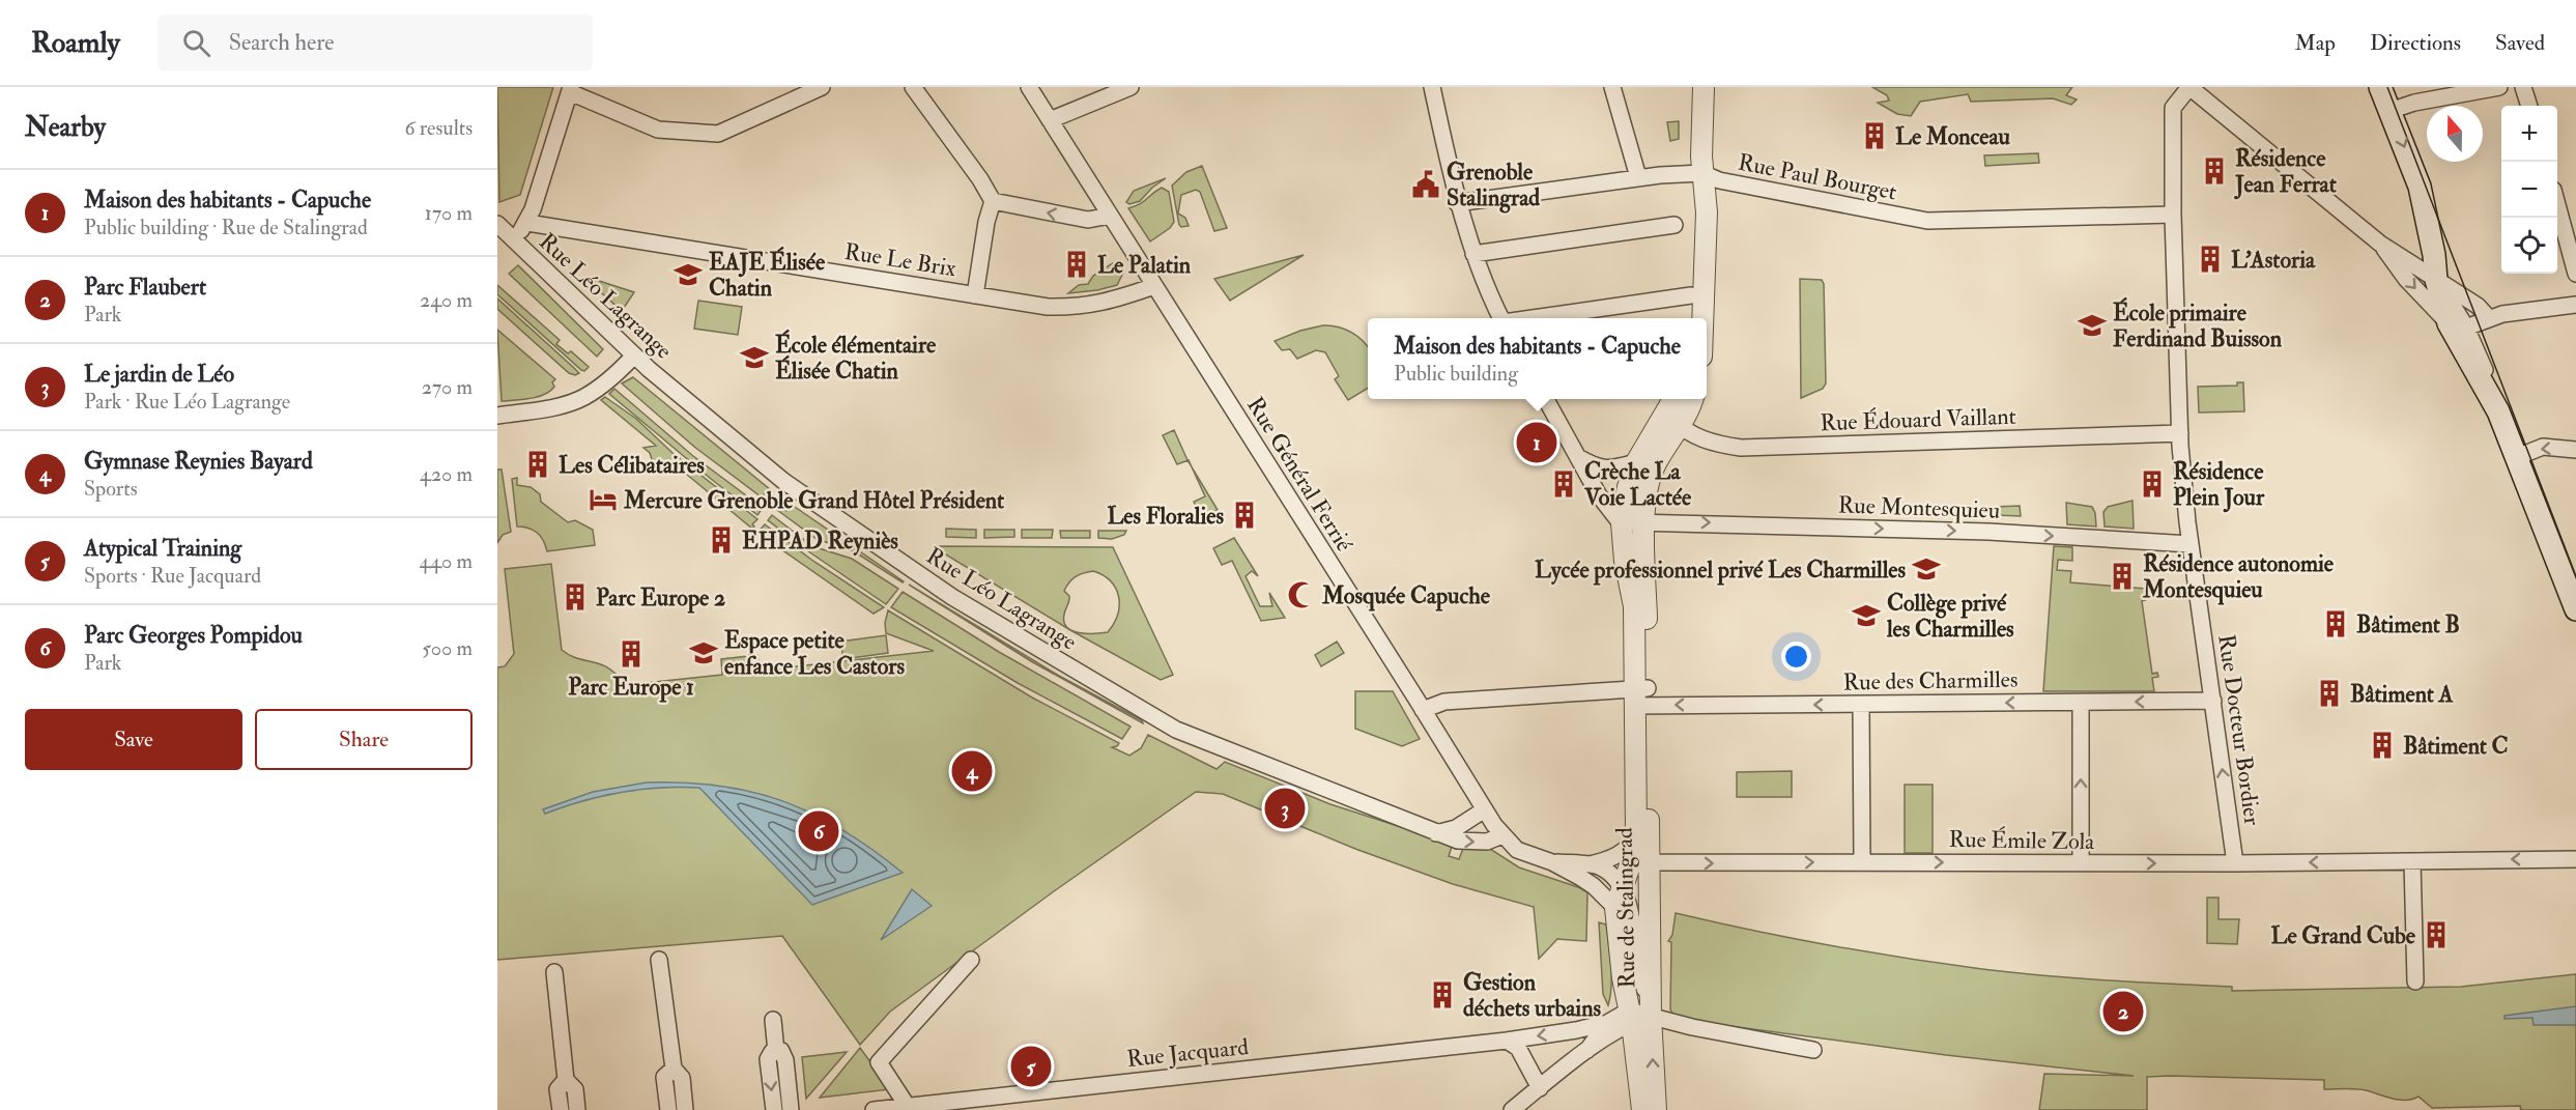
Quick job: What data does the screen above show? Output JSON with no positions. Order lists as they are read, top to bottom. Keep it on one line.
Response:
{"streets":{"street":["Rue Paul Bourget","Rue Le Brix","Rue Léo Lagrange","Rue Édouard Vaillant","Rue Général Ferrié","Rue Montesquieu","Rue des Charmilles","Rue Docteur Bordier","Rue Émile Zola","Rue de Stalingrad","Rue Jacquard"]},"crossings":[["Rue Paul Bourget","Rue Docteur Bordier"],["Rue Le Brix","Rue Général Ferrié"],["Rue Léo Lagrange","Rue Général Ferrié"],["Rue Édouard Vaillant","Rue Docteur Bordier"],["Rue Général Ferrié","Rue des Charmilles"],["Rue Général Ferrié","Rue de Stalingrad"],["Rue Montesquieu","Rue Docteur Bordier"],["Rue Montesquieu","Rue de Stalingrad"],["Rue des Charmilles","Rue Docteur Bordier"],["Rue des Charmilles","Rue de Stalingrad"],["Rue Docteur Bordier","Rue Émile Zola"],["Rue Émile Zola","Rue de Stalingrad"]],"one_way":["Rue Montesquieu","Rue des Charmilles"],"places":{"building":["Le Monceau","Résidence Jean Ferrat","L'Astoria","Le Palatin","Les Célibataires","Crèche La Voie Lactée","Résidence Plein Jour","Les Floralies","EHPAD Reyniès","Résidence autonomie Montesquieu","Parc Europe 2","Bâtiment B","Parc Europe 1","Bâtiment A","Bâtiment C","Le Grand Cube","Gestion déchets urbains"],"public building":["Grenoble Stalingrad"],"school or university":["EAJE Élisée Chatin","École primaire Ferdinand Buisson","École élémentaire Élisée Chatin","Lycée professionnel privé Les Charmilles","Collège privé les Charmilles","Espace petite enfance Les Castors"],"hotel":["Mercure Grenoble Grand Hôtel Président"],"mosque":["Mosquée Capuche"]},"north":"top","page":{"header":"Roamly","search":"Search here","nav":["Map","Directions","Saved"],"heading":["Nearby","6 results"],"map_buttons":["+","−"],"list":[{"mark":"1","name":"Maison des habitants - Capuche","note":"Public building · Rue de Stalingrad","value":"170 m"},{"mark":"2","name":"Parc Flaubert","note":"Park","value":"240 m"},{"mark":"3","name":"Le jardin de Léo","note":"Park · Rue Léo Lagrange","value":"270 m"},{"mark":"4","name":"Gymnase Reynies Bayard","note":"Sports","value":"420 m"},{"mark":"5","name":"Atypical Training","note":"Sports · Rue Jacquard","value":"440 m"},{"mark":"6","name":"Parc Georges Pompidou","note":"Park","value":"500 m"}],"popup":["Maison des habitants - Capuche","Public building"],"pins":["1","4","3","6","2","5"],"buttons":["Save","Share"]}}
